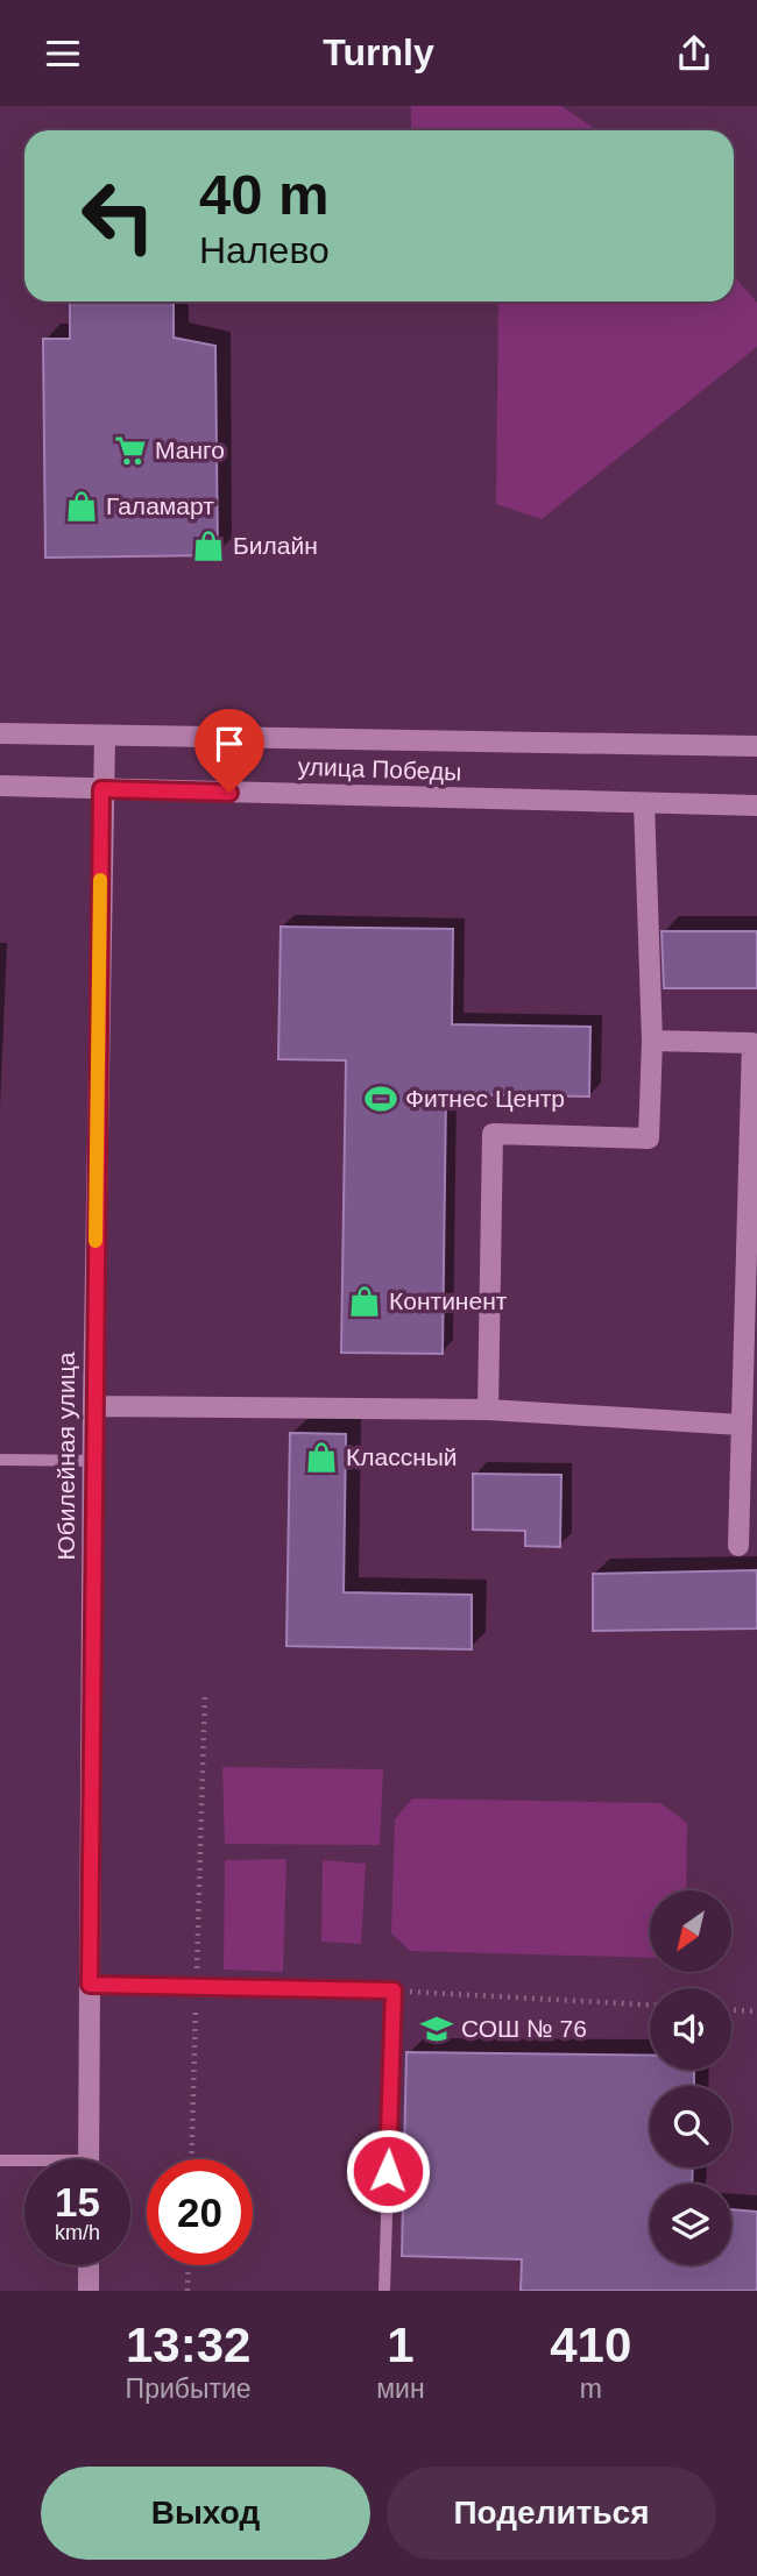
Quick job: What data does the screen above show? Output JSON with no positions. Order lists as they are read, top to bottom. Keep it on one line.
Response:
{"streets":{"street":["улица Победы","Юбилейная улица"]},"crossings":[["улица Победы","Юбилейная улица"]],"places":{"supermarket":["Манго"],"shop":["Галамарт","Билайн","Континент","Классный"],"sports":["Фитнес Центр"],"school or university":["СОШ № 76"]},"north":"bottom left","page":{"header":"Turnly","turn":["40 m","Налево"],"speed":"15 km/h","limit":"20","eta":["13:32","Прибытие","1","мин","410","m"],"buttons":["Выход","Поделиться"]}}
